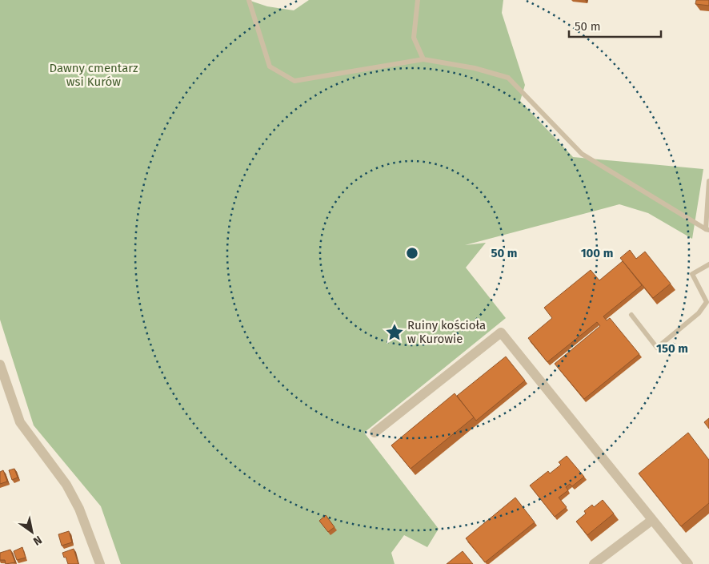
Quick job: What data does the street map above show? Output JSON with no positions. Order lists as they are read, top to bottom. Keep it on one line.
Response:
{"parks":["Dawny cmentarz wsi Kurów"],"places":{"place":["Ruiny kościoła w Kurowie"]},"scale_bar":"50 m","north":"bottom right","rings":["50 m","100 m","150 m"]}
